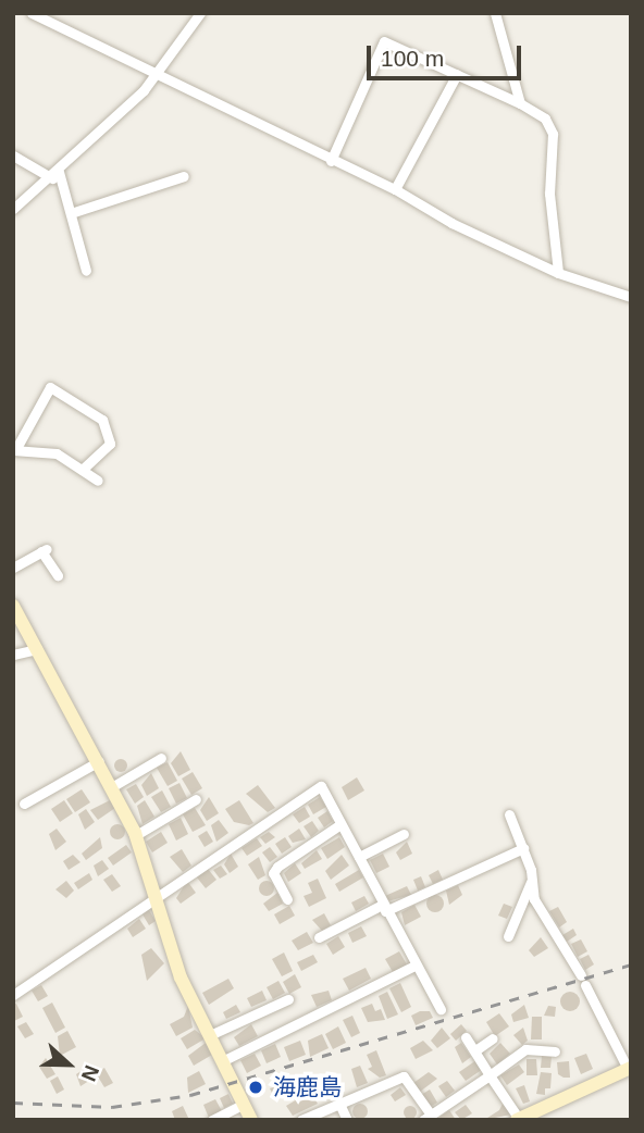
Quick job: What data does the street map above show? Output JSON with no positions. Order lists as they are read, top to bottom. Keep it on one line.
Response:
{"places":["海鹿島"],"scale_bar":"100 m","north":"right"}
